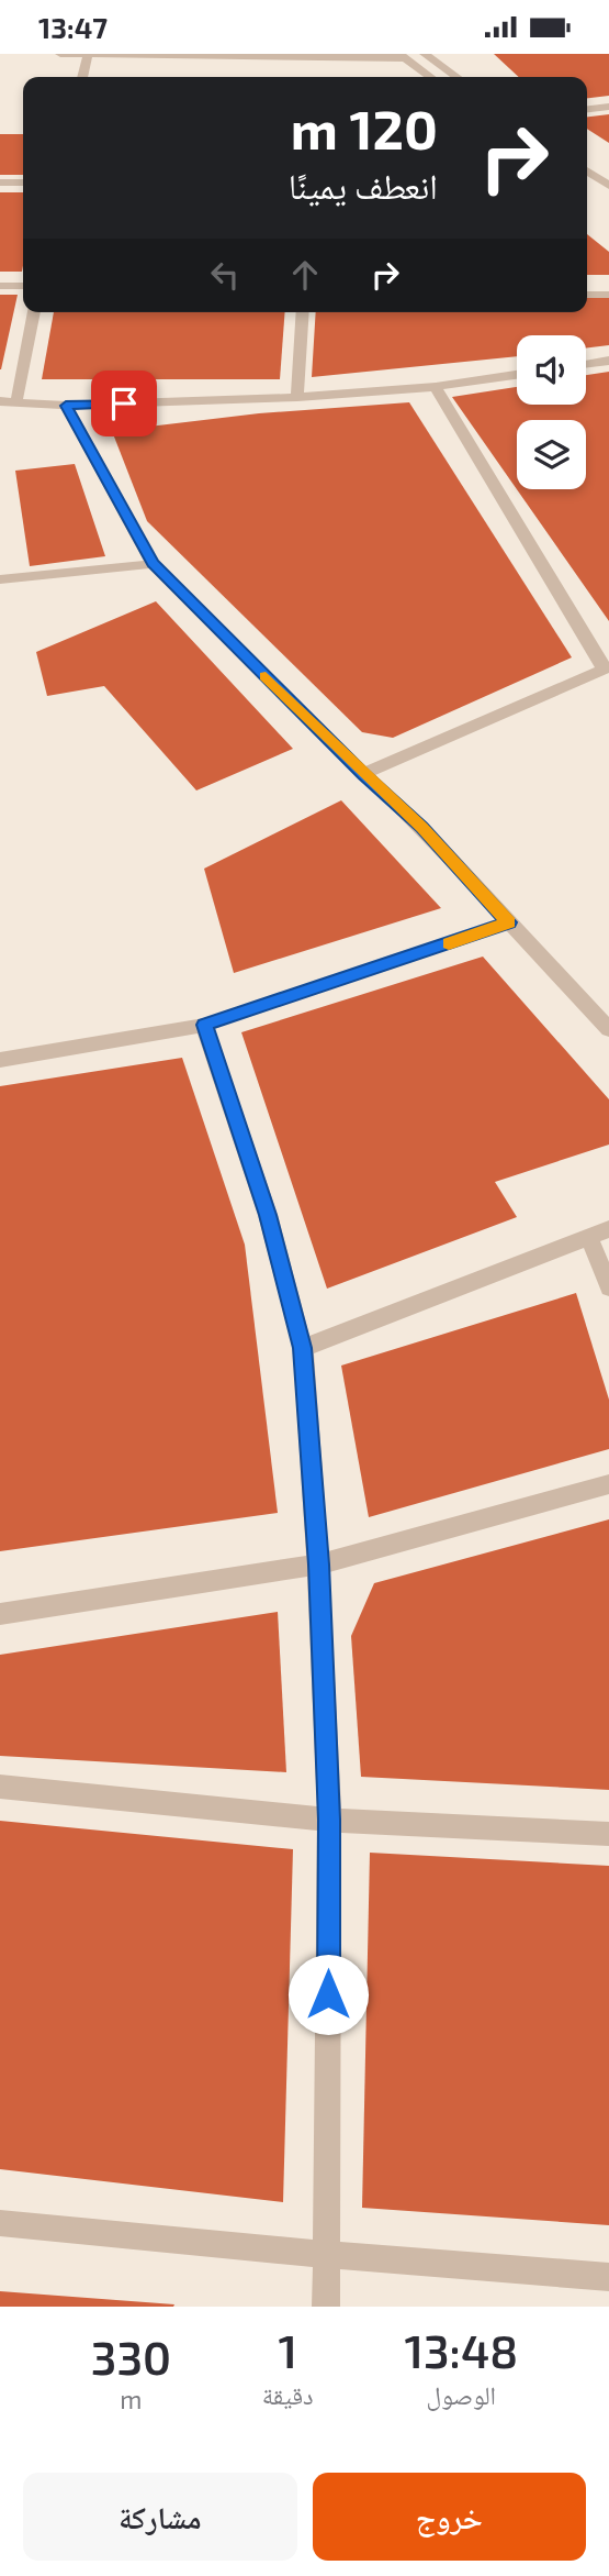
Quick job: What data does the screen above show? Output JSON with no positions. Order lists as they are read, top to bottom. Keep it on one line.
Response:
{"page":{"status":"13:47","turn":["120 m","انعطف يمينًا"],"eta":["13:48","الوصول","1","دقيقة","330","m"],"buttons":["خروج","مشاركة"]}}
